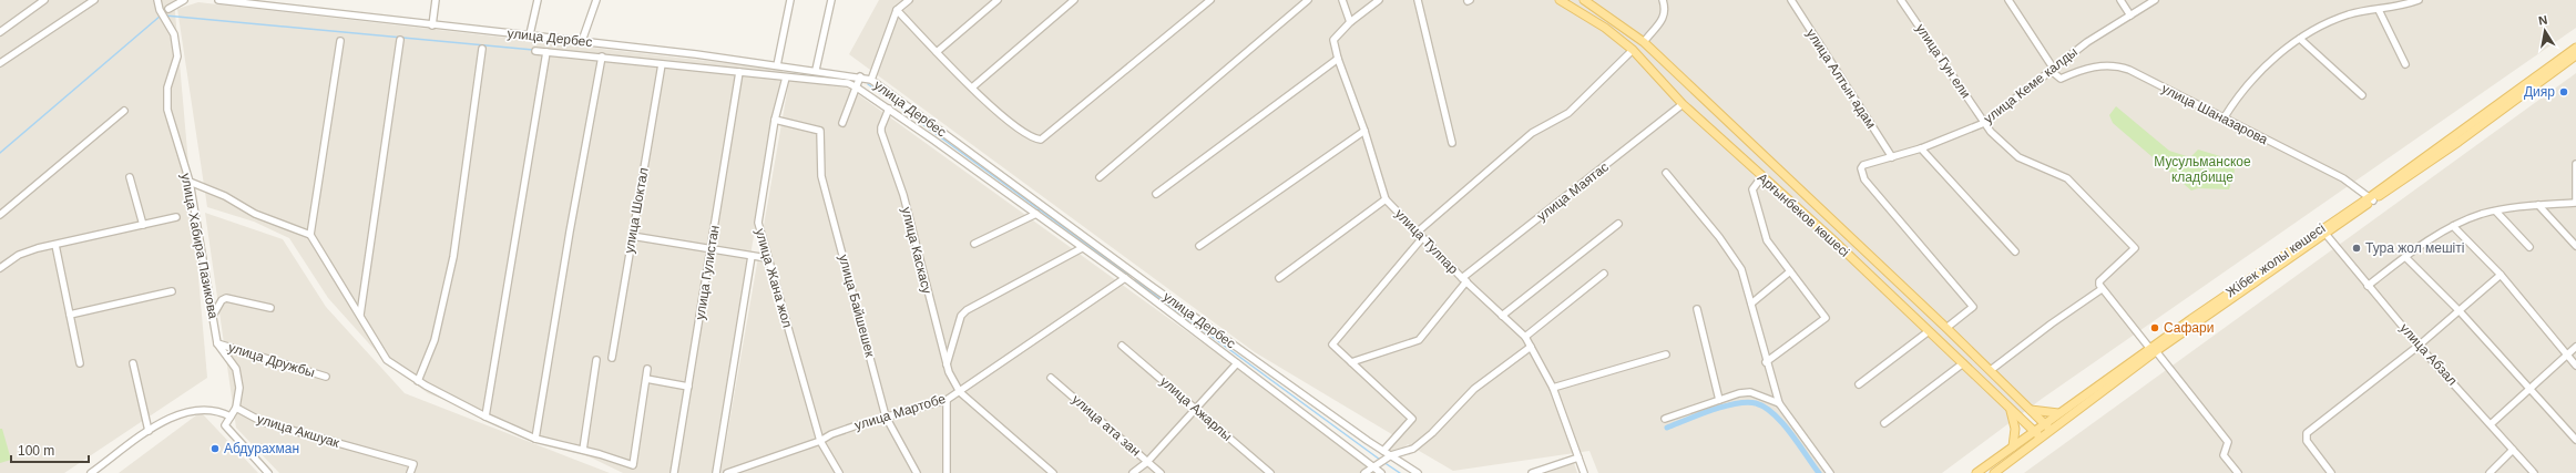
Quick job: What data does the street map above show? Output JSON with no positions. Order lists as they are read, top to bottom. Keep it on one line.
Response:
{"streets":{"main road":["Арғынбеков көшесі","Жібек жолы көшесі"],"street":["улица Дербес","улица Гун ели","улица Алтын адам","улица Кеме калды","улица Шаназарова","улица Маятас","улица Шоктал","улица Тулпар","улица Хабира Пазикова","улица Каскасу","улица Гулистан","улица Жана жол","улица Байшешек","улица Абзал","улица Дружбы","улица Ажарлы","улица Мартобе","улица ата зан","улица Акшуак"]},"crossings":[["улица Дербес","улица Шоктал"],["улица Дербес","улица Каскасу"],["улица Дербес","улица Гулистан"],["улица Дербес","улица Жана жол"],["улица Дербес","улица Мартобе"],["улица Гун ели","улица Кеме калды"],["улица Алтын адам","улица Кеме калды"],["улица Кеме калды","улица Шаназарова"],["улица Кеме калды","Арғынбеков көшесі"],["улица Шаназарова","Жібек жолы көшесі"],["улица Маятас","Арғынбеков көшесі"],["улица Маятас","улица Тулпар"],["Арғынбеков көшесі","Жібек жолы көшесі"],["улица Хабира Пазикова","улица Дружбы"],["улица Хабира Пазикова","улица Акшуак"],["улица Каскасу","улица Мартобе"],["Жібек жолы көшесі","улица Абзал"],["улица Жана жол","улица Байшешек"],["улица Жана жол","улица Мартобе"],["улица Байшешек","улица Мартобе"]],"parks":["Мусульманское кладбище"],"places":["Дияр","Тура жол мешіті","Сафари","Абдурахман"],"scale_bar":"100 m","north":"top"}
